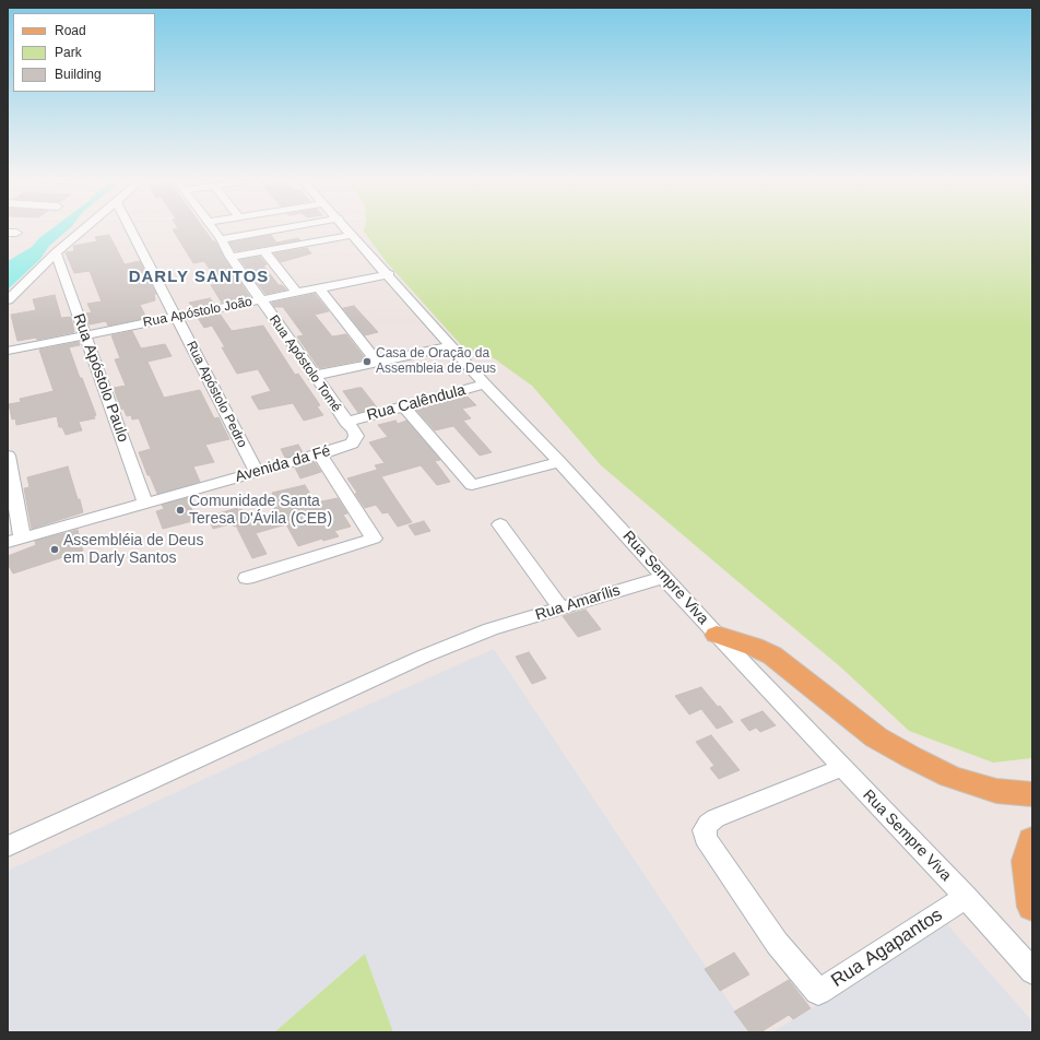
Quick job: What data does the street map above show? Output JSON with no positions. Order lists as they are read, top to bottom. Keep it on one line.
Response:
{"streets":{"street":["Rua Apóstolo João","Rua Apóstolo Tomé","Rua Apóstolo Paulo","Rua Apóstolo Pedro","Rua Calêndula","Avenida da Fé","Rua Sempre Viva","Rua Amarílis","Rua Agapantos"]},"crossings":[["Rua Apóstolo João","Rua Apóstolo Tomé"],["Rua Apóstolo João","Rua Apóstolo Paulo"],["Rua Apóstolo João","Rua Apóstolo Pedro"],["Rua Apóstolo João","Rua Sempre Viva"],["Rua Apóstolo Tomé","Rua Calêndula"],["Rua Apóstolo Tomé","Avenida da Fé"],["Rua Apóstolo Paulo","Avenida da Fé"],["Rua Apóstolo Pedro","Avenida da Fé"],["Rua Calêndula","Rua Sempre Viva"],["Rua Sempre Viva","Rua Amarílis"],["Rua Sempre Viva","Rua Agapantos"]],"districts":["DARLY SANTOS"],"places":["Casa de Oração da Assembleia de Deus","Comunidade Santa Teresa D'Ávila (CEB)","Assembléia de Deus em Darly Santos"],"legend":["Road","Park","Building"]}
